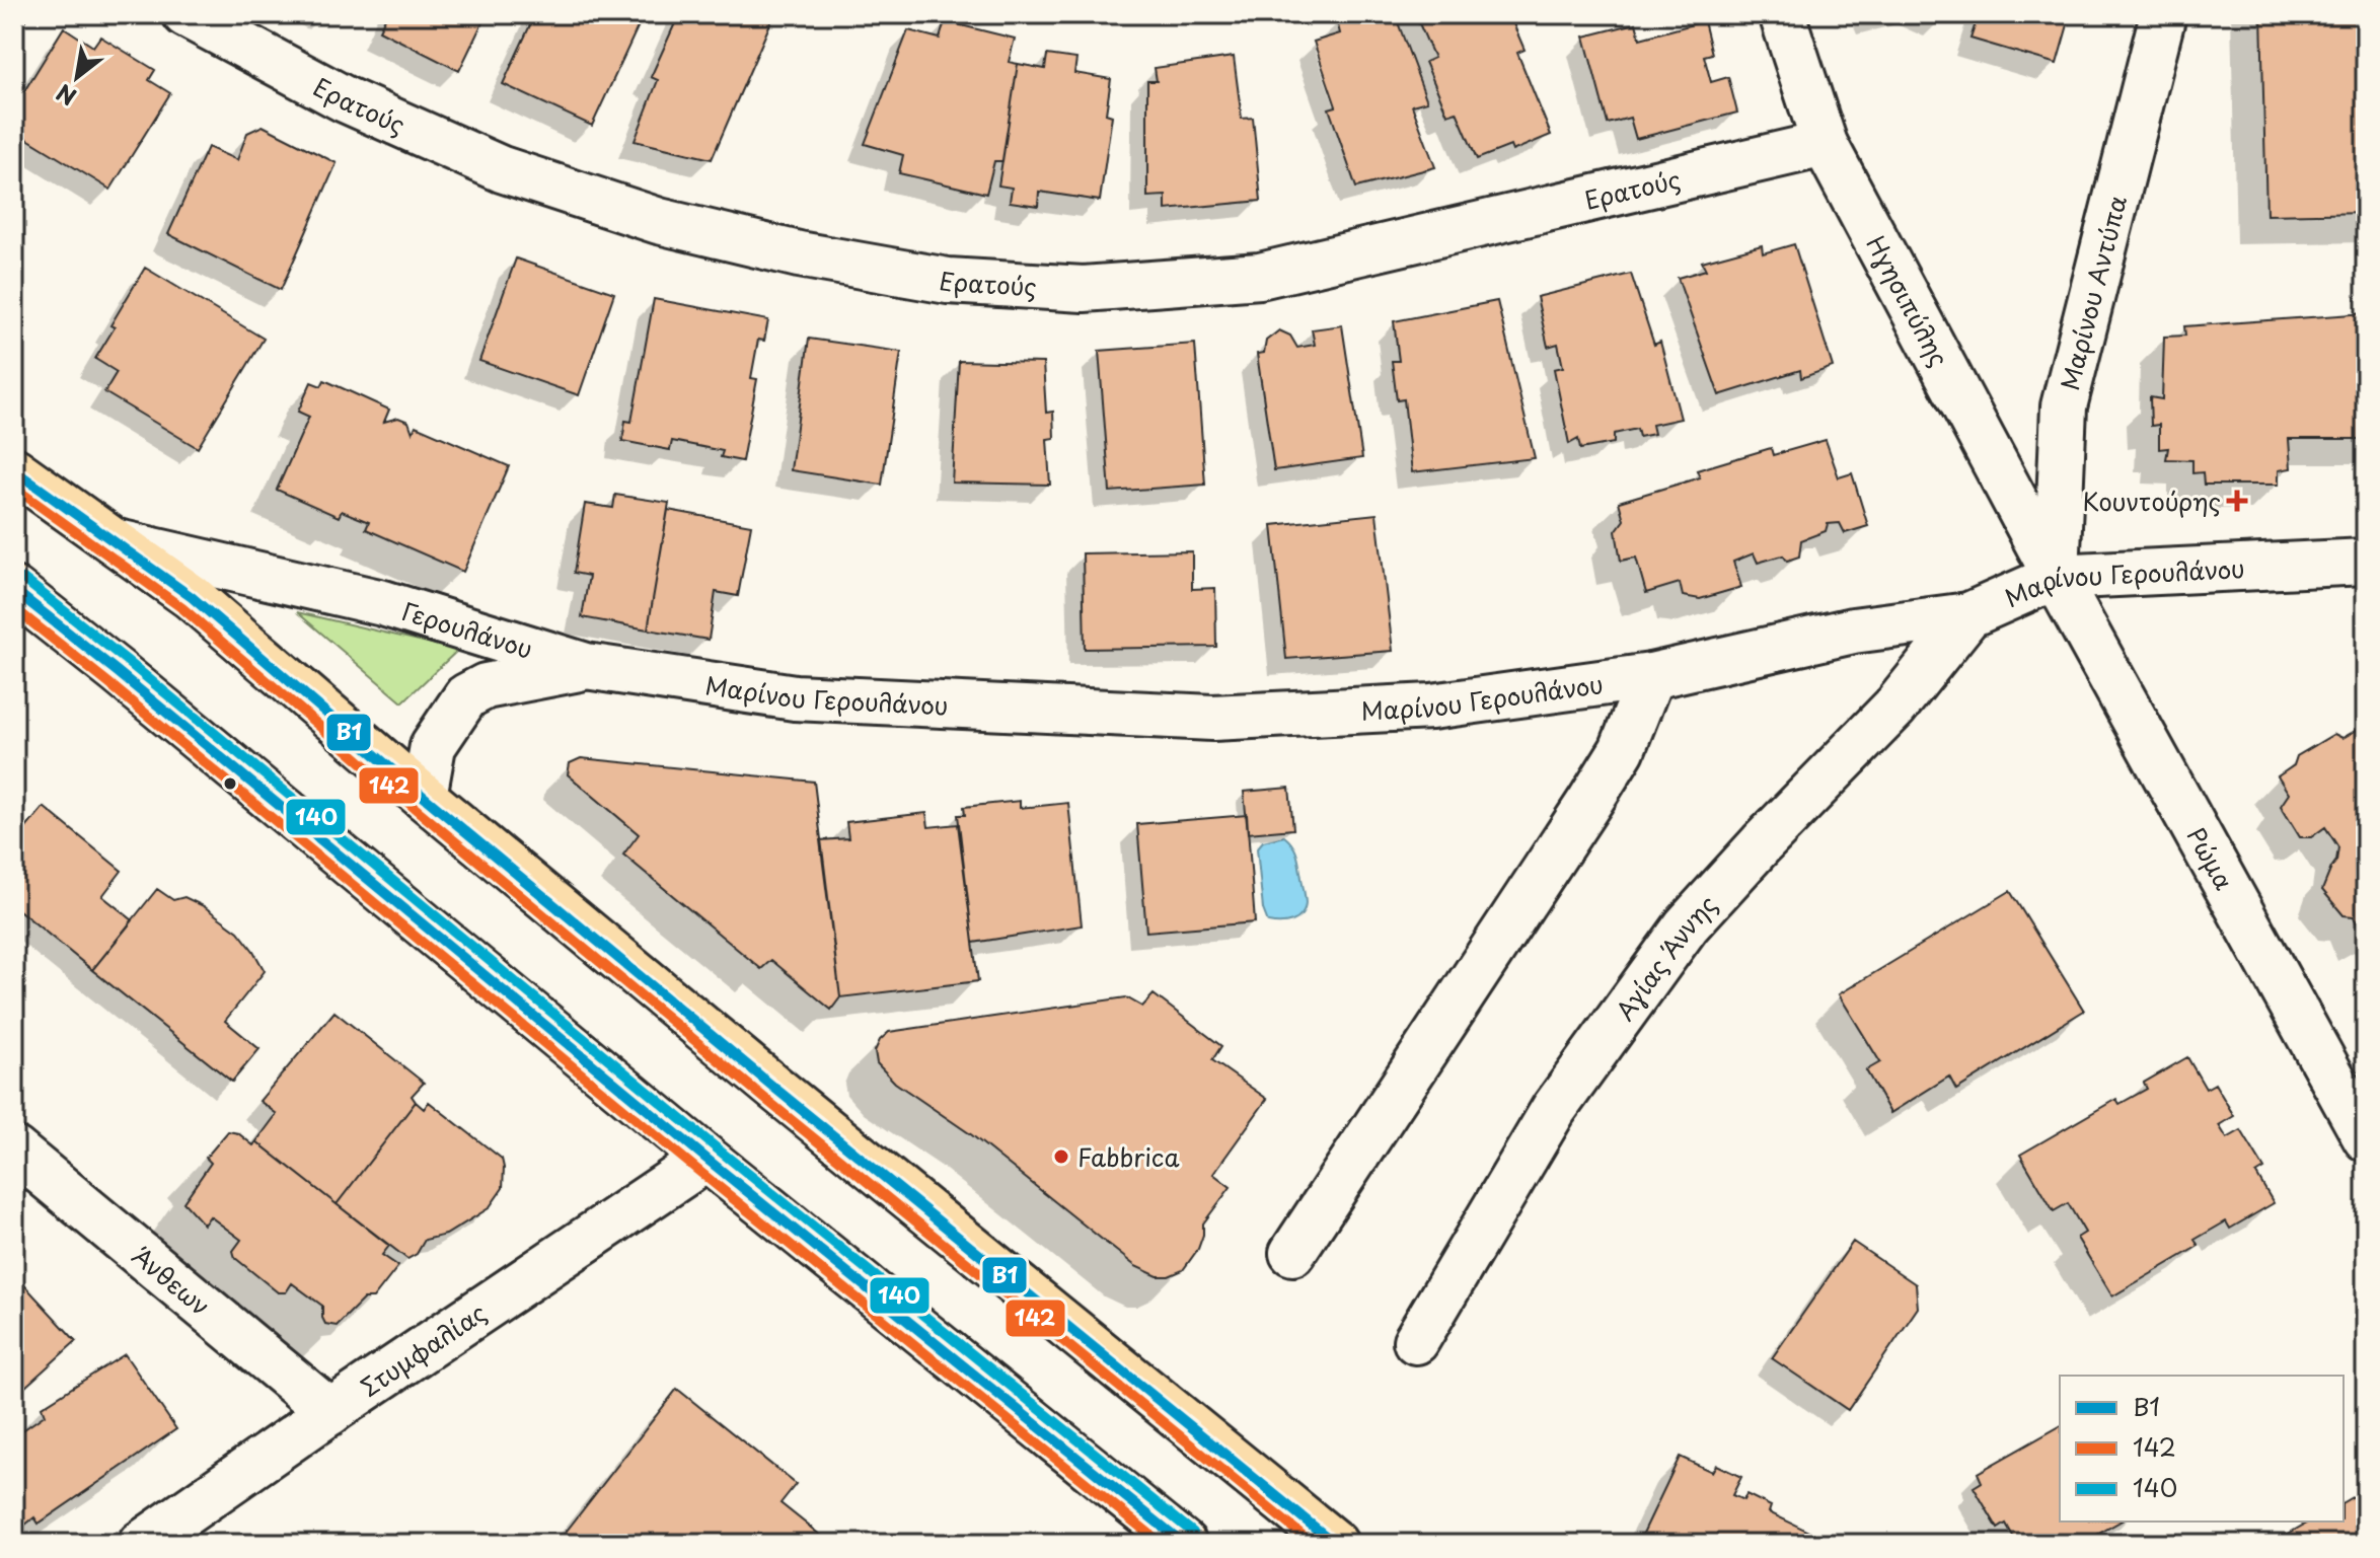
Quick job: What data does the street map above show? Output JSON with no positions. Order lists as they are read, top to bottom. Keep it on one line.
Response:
{"streets":{"street":["Ερατούς","Μαρίνου Αντύπα","Ηγησιπύλης","Μαρίνου Γερουλάνου","Γερουλάνου","Ρώμα","Αγίας Άννης","Άνθεων","Στυμφαλίας"]},"crossings":[["Ερατούς","Ηγησιπύλης"],["Μαρίνου Αντύπα","Ηγησιπύλης"],["Μαρίνου Αντύπα","Μαρίνου Γερουλάνου"],["Μαρίνου Αντύπα","Ρώμα"],["Ηγησιπύλης","Μαρίνου Γερουλάνου"],["Ηγησιπύλης","Ρώμα"],["Μαρίνου Γερουλάνου","Γερουλάνου"],["Μαρίνου Γερουλάνου","Ρώμα"],["Μαρίνου Γερουλάνου","Αγίας Άννης"],["Άνθεων","Στυμφαλίας"]],"places":{"health":["Κουντούρης"],"other":["Fabbrica"]},"lines":["transit line Β1","transit line 142","transit line 140"],"legend":["Β1","142","140"],"north":"bottom left"}
